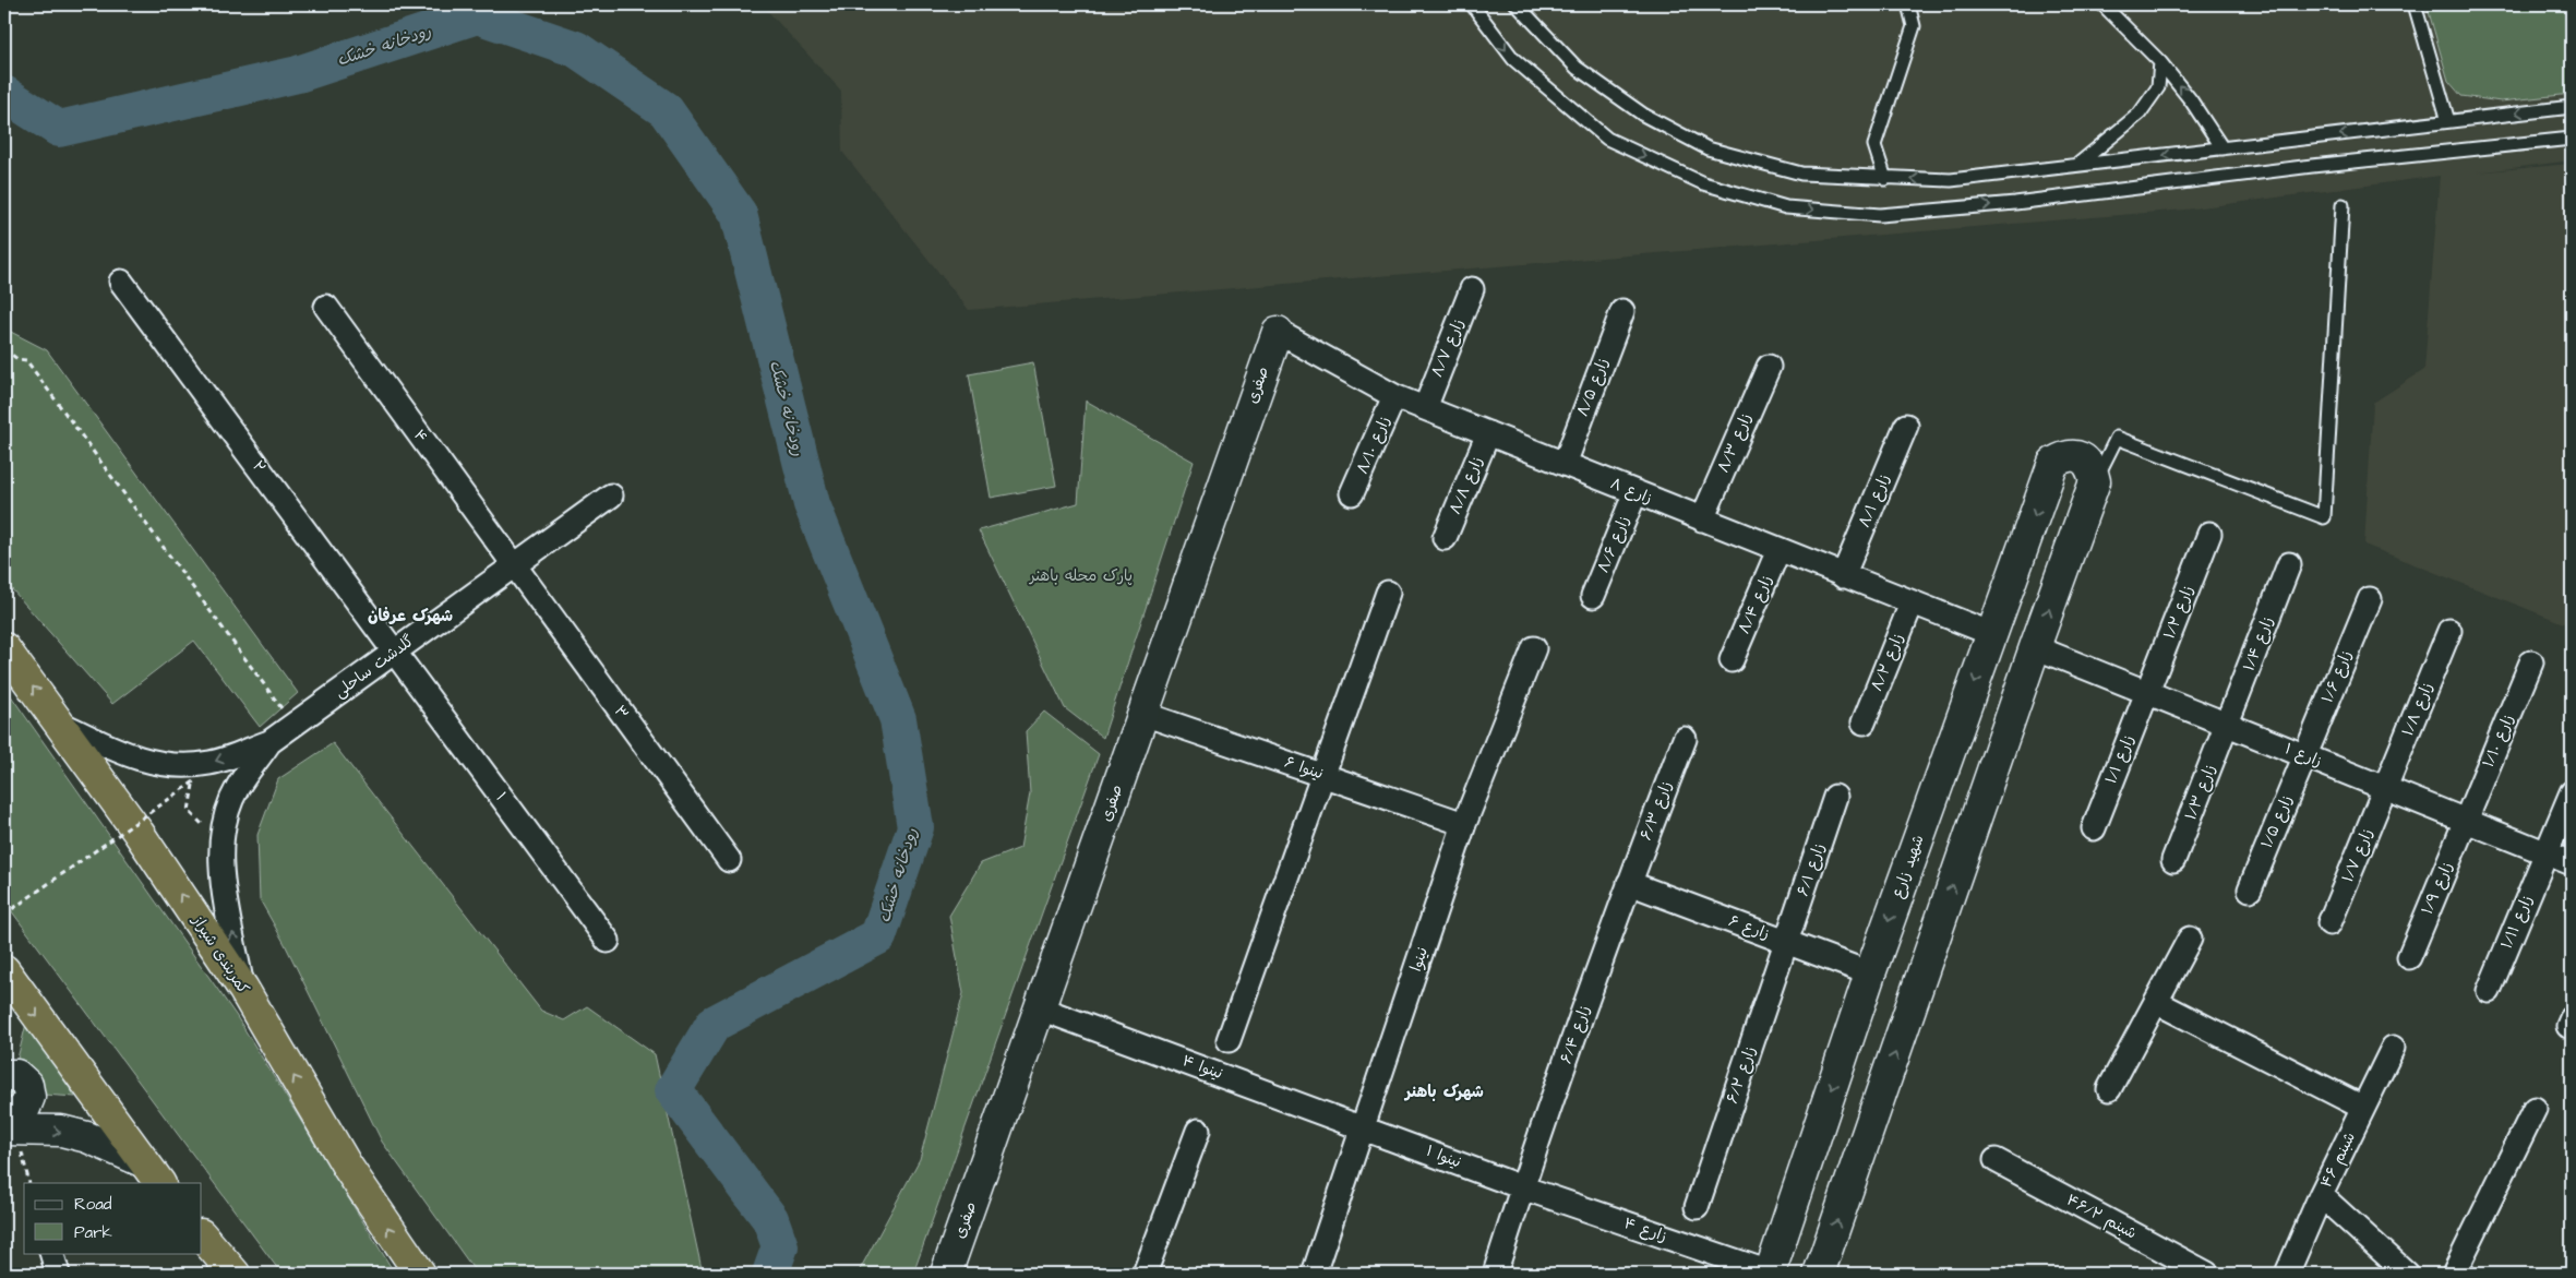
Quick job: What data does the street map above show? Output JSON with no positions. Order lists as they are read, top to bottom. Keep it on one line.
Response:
{"streets":{"highway":["کمربندی شیراز"],"street":["۸/۷ زارع","صفری","۸/۵ زارع","۴","۸/۳ زارع","۸/۱۰ زارع","۲","۸/۸ زارع","۸ زارع","۸/۱ زارع","۸/۶ زارع","۸/۴ زارع","۱/۲ زارع","۱/۴ زارع","۸/۲ زارع","گلدشت ساحلی","۱/۶ زارع","۱/۸ زارع","۳","۱/۱۰ زارع","۱ زارع","۱/۱ زارع","۶ نینوا","۱/۳ زارع","۱","۶/۳ زارع","۱/۵ زارع","۱/۷ زارع","شهید زارع","۶/۱ زارع","۱/۹ زارع","۱/۱۱ زارع","۶ زارع","نینوا","۶/۴ زارع","۴ نینوا","۶/۲ زارع","۱ نینوا","۴۶ شبنم","۴۶/۲ شبنم","۴ زارع"]},"crossings":[["۸/۷ زارع","۸ زارع"],["صفری","۸ زارع"],["صفری","۶ نینوا"],["صفری","۴ نینوا"],["۸/۵ زارع","۸ زارع"],["۴","گلدشت ساحلی"],["۴","۳"],["۸/۳ زارع","۸ زارع"],["۸/۱۰ زارع","۸ زارع"],["۲","گلدشت ساحلی"],["۲","۱"],["۸/۸ زارع","۸ زارع"],["۸ زارع","۸/۱ زارع"],["۸ زارع","۸/۶ زارع"],["۸ زارع","۸/۴ زارع"],["۸ زارع","۸/۲ زارع"],["۸ زارع","شهید زارع"],["۱/۲ زارع","۱ زارع"],["۱/۲ زارع","۱/۱ زارع"],["۱/۴ زارع","۱ زارع"],["۱/۴ زارع","۱/۳ زارع"],["گلدشت ساحلی","۳"],["گلدشت ساحلی","۱"],["گلدشت ساحلی","کمربندی شیراز"],["۱/۶ زارع","۱ زارع"],["۱/۶ زارع","۱/۵ زارع"],["۱/۸ زارع","۱ زارع"],["۱/۸ زارع","۱/۷ زارع"],["۱/۱۰ زارع","۱ زارع"],["۱/۱۰ زارع","۱/۹ زارع"],["۱ زارع","۱/۱ زارع"],["۱ زارع","۱/۳ زارع"],["۱ زارع","۱/۵ زارع"],["۱ زارع","۱/۷ زارع"],["۱ زارع","۱/۹ زارع"],["۱ زارع","۱/۱۱ زارع"],["۶ نینوا","نینوا"],["۶/۳ زارع","۶ زارع"],["۶/۳ زارع","۶/۴ زارع"],["شهید زارع","۶ زارع"],["شهید زارع","۴ زارع"],["۶/۱ زارع","۶ زارع"],["۶/۱ زارع","۶/۲ زارع"],["۶ زارع","۶/۴ زارع"],["۶ زارع","۶/۲ زارع"],["نینوا","۴ نینوا"],["نینوا","۱ نینوا"],["۶/۴ زارع","۱ نینوا"],["۶/۴ زارع","۴ زارع"],["۴ نینوا","۱ نینوا"],["۱ نینوا","۴ زارع"]],"districts":["شهرک عرفان","شهرک باهنر"],"water":["رودخانه خشک"],"parks":["پارک محله باهنر"],"legend":["Road","Park"]}
